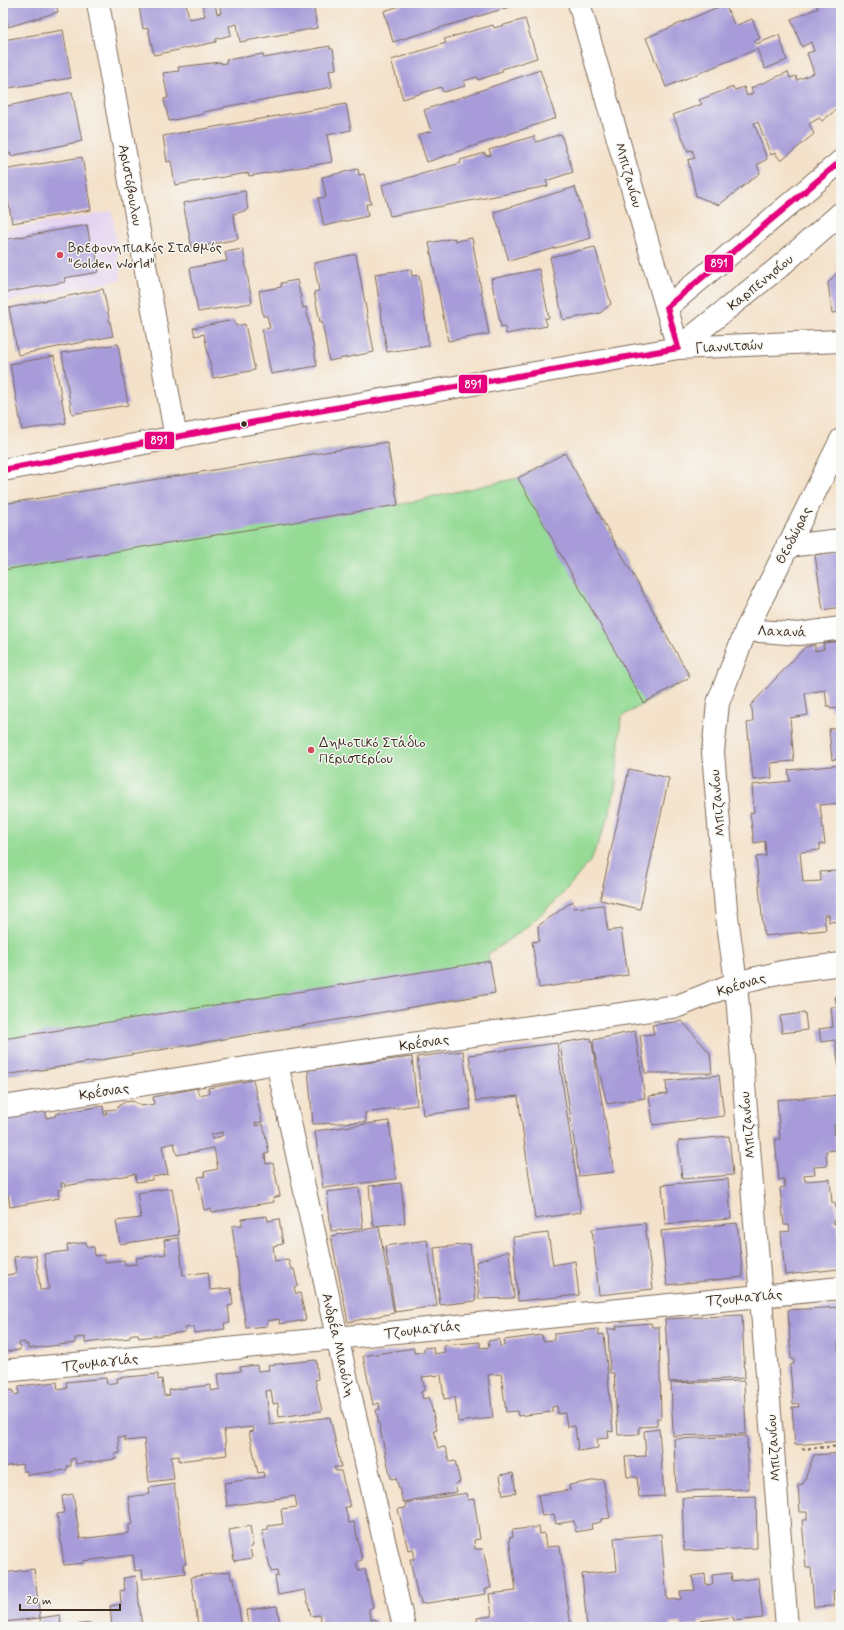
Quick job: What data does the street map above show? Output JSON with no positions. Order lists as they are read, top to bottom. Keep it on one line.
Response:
{"streets":{"street":["Μπιζανίου","Αριστόβουλου","Καρπενησίου","Γιαννιτσών","Θεοδώρας","Λαχανά","Κρέσνας","Τζουμαγιάς","Ανδρέα Μιαούλη"]},"crossings":[["Μπιζανίου","Καρπενησίου"],["Μπιζανίου","Γιαννιτσών"],["Μπιζανίου","Θεοδώρας"],["Μπιζανίου","Λαχανά"],["Μπιζανίου","Κρέσνας"],["Μπιζανίου","Τζουμαγιάς"],["Αριστόβουλου","Γιαννιτσών"],["Καρπενησίου","Γιαννιτσών"],["Θεοδώρας","Λαχανά"],["Κρέσνας","Ανδρέα Μιαούλη"],["Τζουμαγιάς","Ανδρέα Μιαούλη"]],"places":["Βρεφονηπιακός Σταθμός \"Golden World\"","Δημοτικό Στάδιο Περιστερίου"],"lines":["transit line 891"],"scale_bar":"20 m"}
